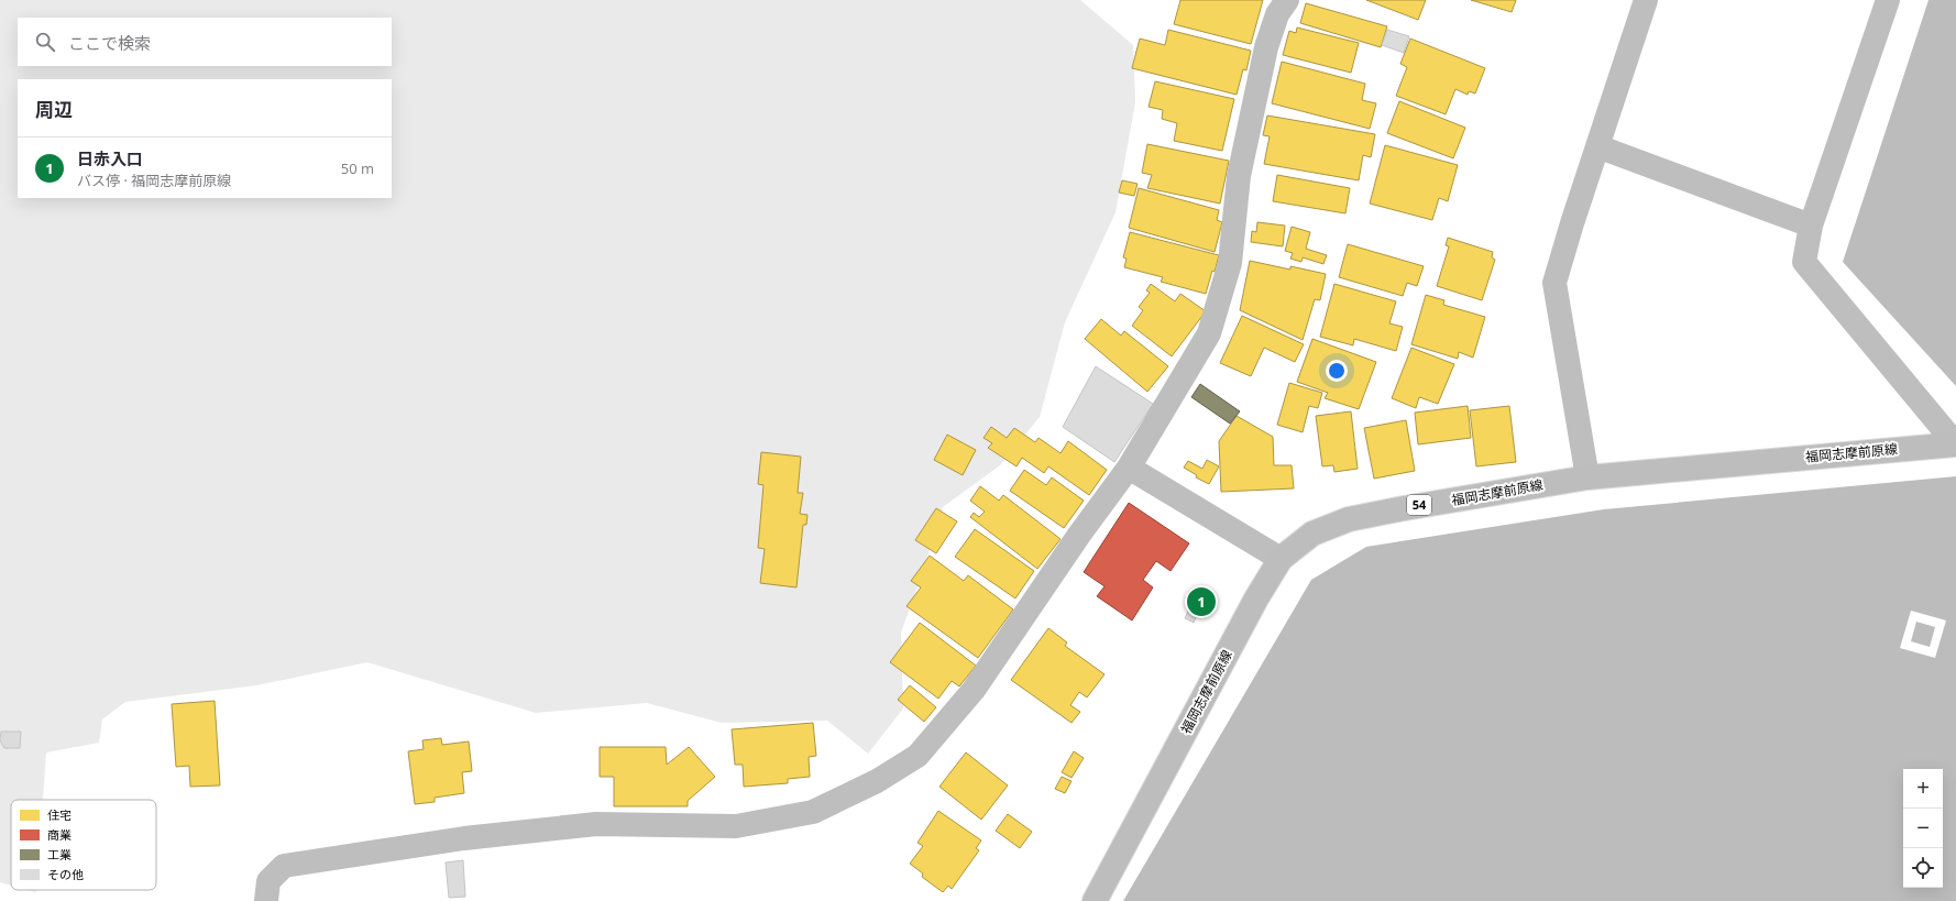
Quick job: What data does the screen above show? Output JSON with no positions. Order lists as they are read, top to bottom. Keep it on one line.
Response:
{"streets":{"main road":["福岡志摩前原線","54"]},"legend":["住宅","商業","工業","その他"],"page":{"search":"ここで検索","heading":"周辺","list":[{"mark":"1","name":"日赤入口","note":"バス停 · 福岡志摩前原線","value":"50 m"}],"pins":"1","map_buttons":["+","−"]}}
